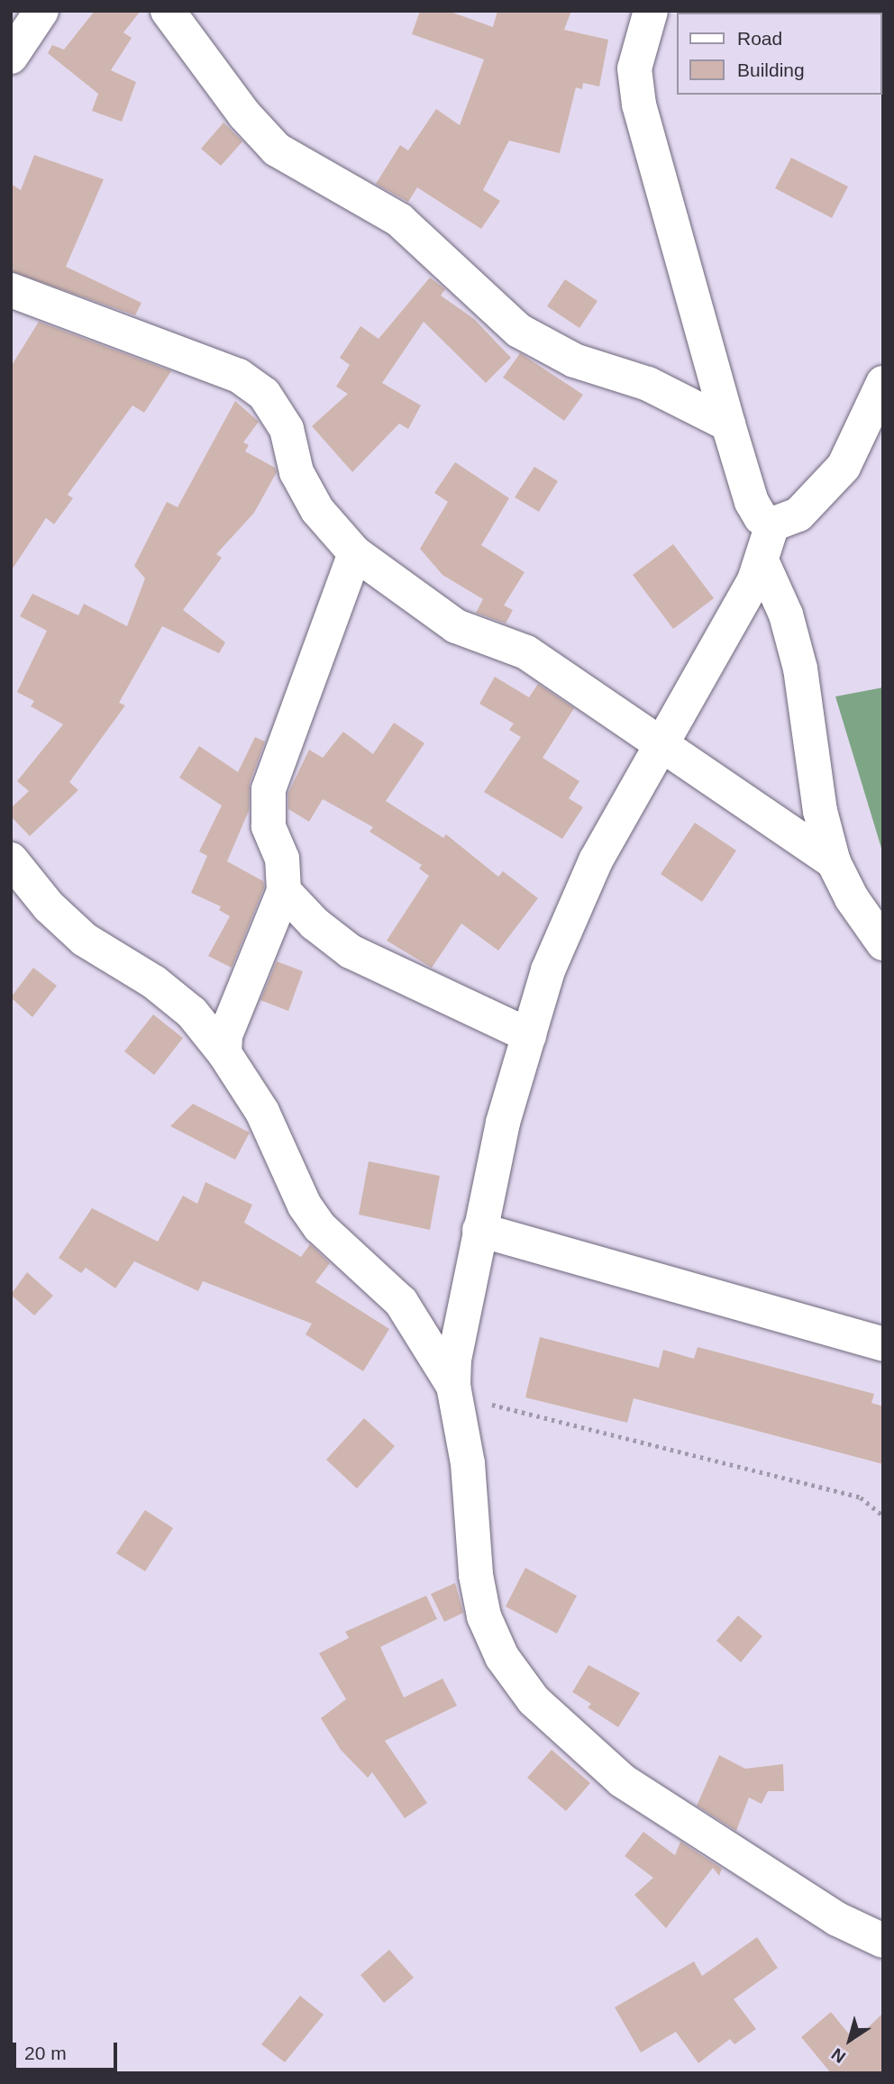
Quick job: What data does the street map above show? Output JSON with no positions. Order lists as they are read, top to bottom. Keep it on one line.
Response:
{"legend":["Road","Building"],"scale_bar":"20 m","north":"bottom left"}
